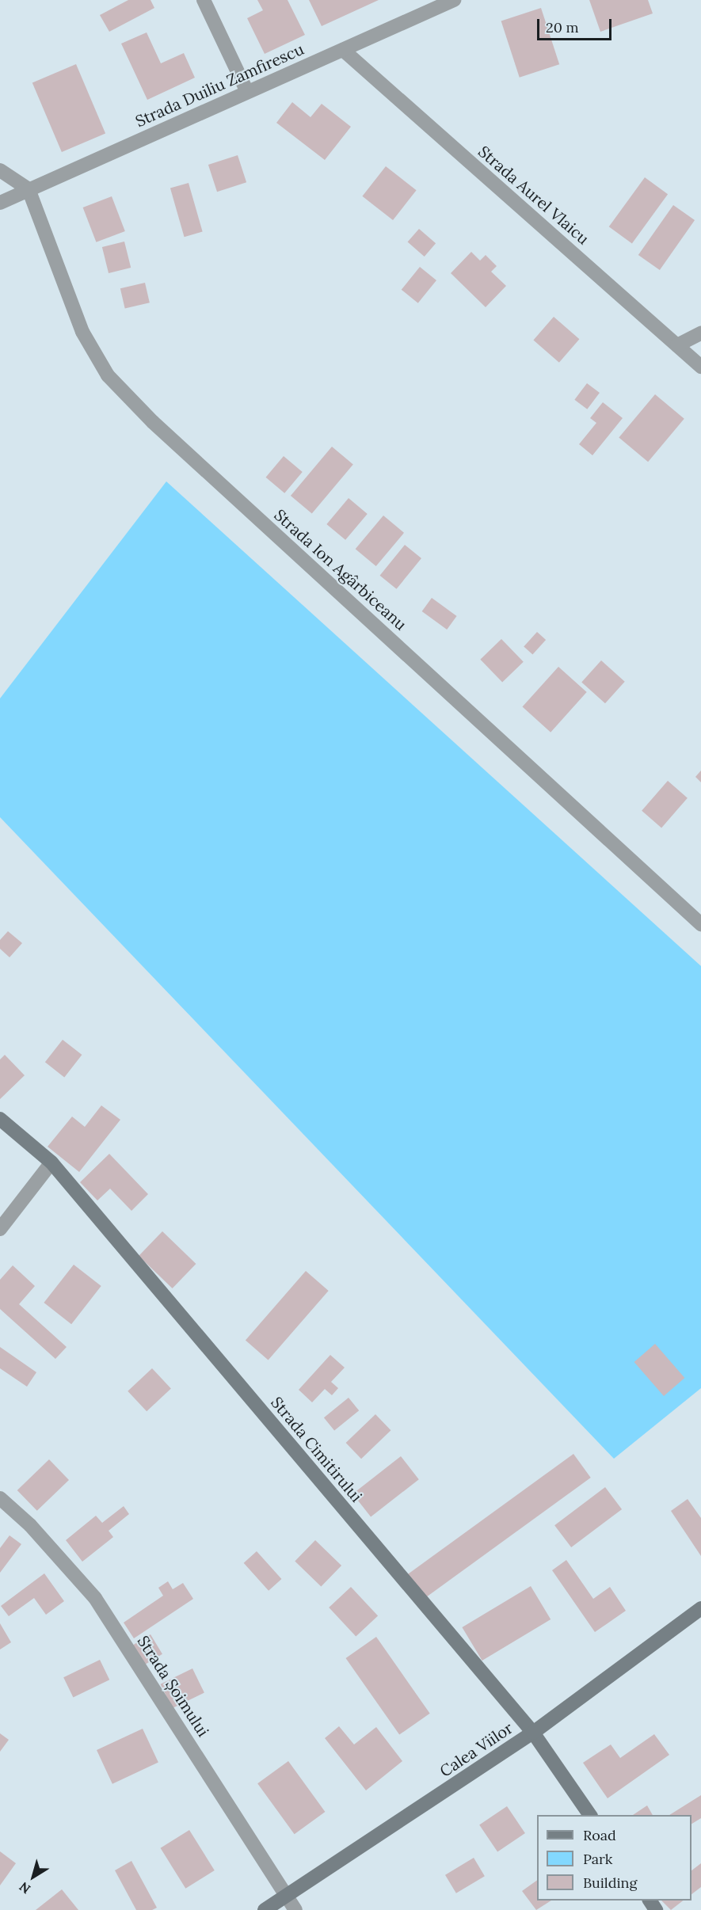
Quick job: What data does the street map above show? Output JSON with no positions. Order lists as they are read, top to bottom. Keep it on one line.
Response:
{"streets":{"street":["Strada Duiliu Zamfirescu","Strada Aurel Vlaicu","Strada Ion Agârbiceanu","Strada Cimitirului","Strada Șoimului","Calea Viilor"]},"crossings":[["Strada Duiliu Zamfirescu","Strada Aurel Vlaicu"],["Strada Duiliu Zamfirescu","Strada Ion Agârbiceanu"],["Strada Cimitirului","Calea Viilor"],["Strada Șoimului","Calea Viilor"]],"legend":["Road","Park","Building"],"scale_bar":"20 m","north":"bottom left"}
